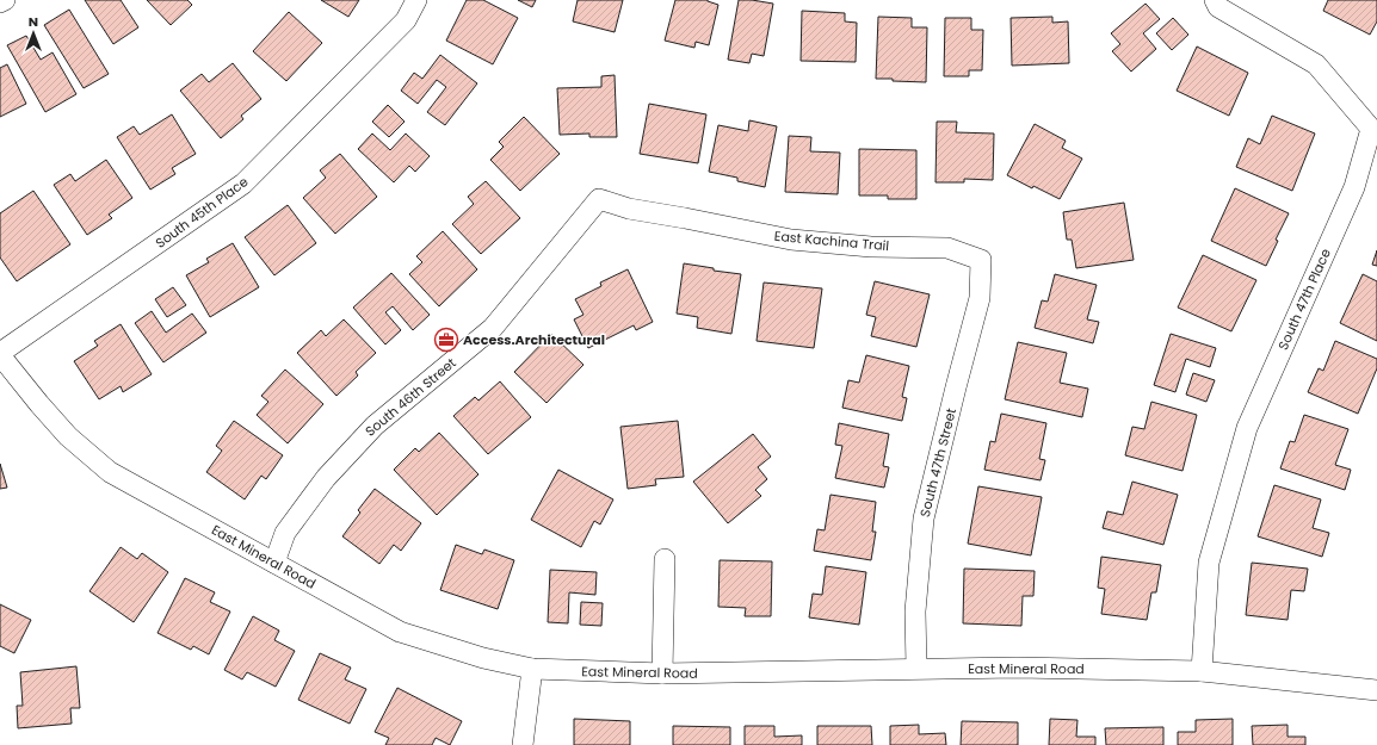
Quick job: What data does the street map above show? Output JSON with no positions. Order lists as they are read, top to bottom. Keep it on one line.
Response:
{"streets":{"street":["South 45th Place","East Kachina Trail","South 47th Place","South 46th Street","South 47th Street","East Mineral Road"]},"crossings":[["South 45th Place","East Mineral Road"],["East Kachina Trail","South 46th Street"],["East Kachina Trail","South 47th Street"],["South 47th Place","East Mineral Road"],["South 46th Street","East Mineral Road"],["South 47th Street","East Mineral Road"]],"places":{"office":["Access.Architectural"]},"north":"top"}
